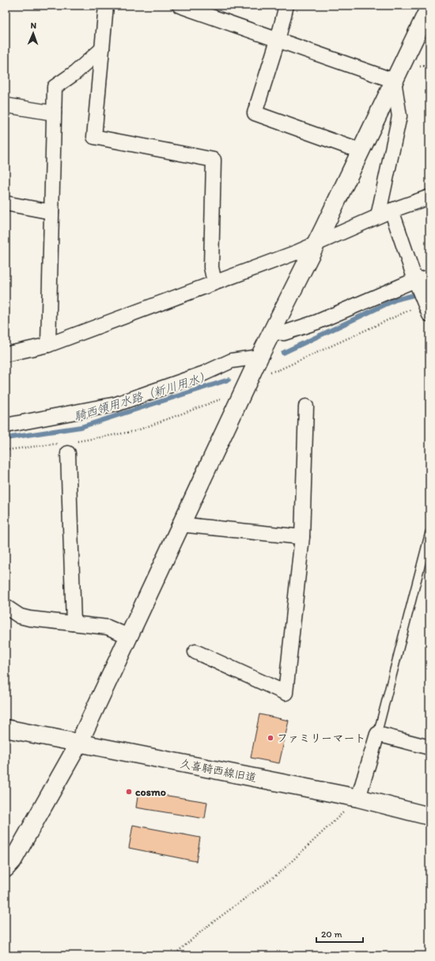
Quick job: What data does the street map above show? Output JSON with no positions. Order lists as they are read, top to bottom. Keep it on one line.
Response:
{"streets":{"street":["久喜騎西線旧道"]},"water":["騎西領用水路（新川用水）"],"places":["ファミリーマート","cosmo"],"scale_bar":"20 m","north":"top"}
